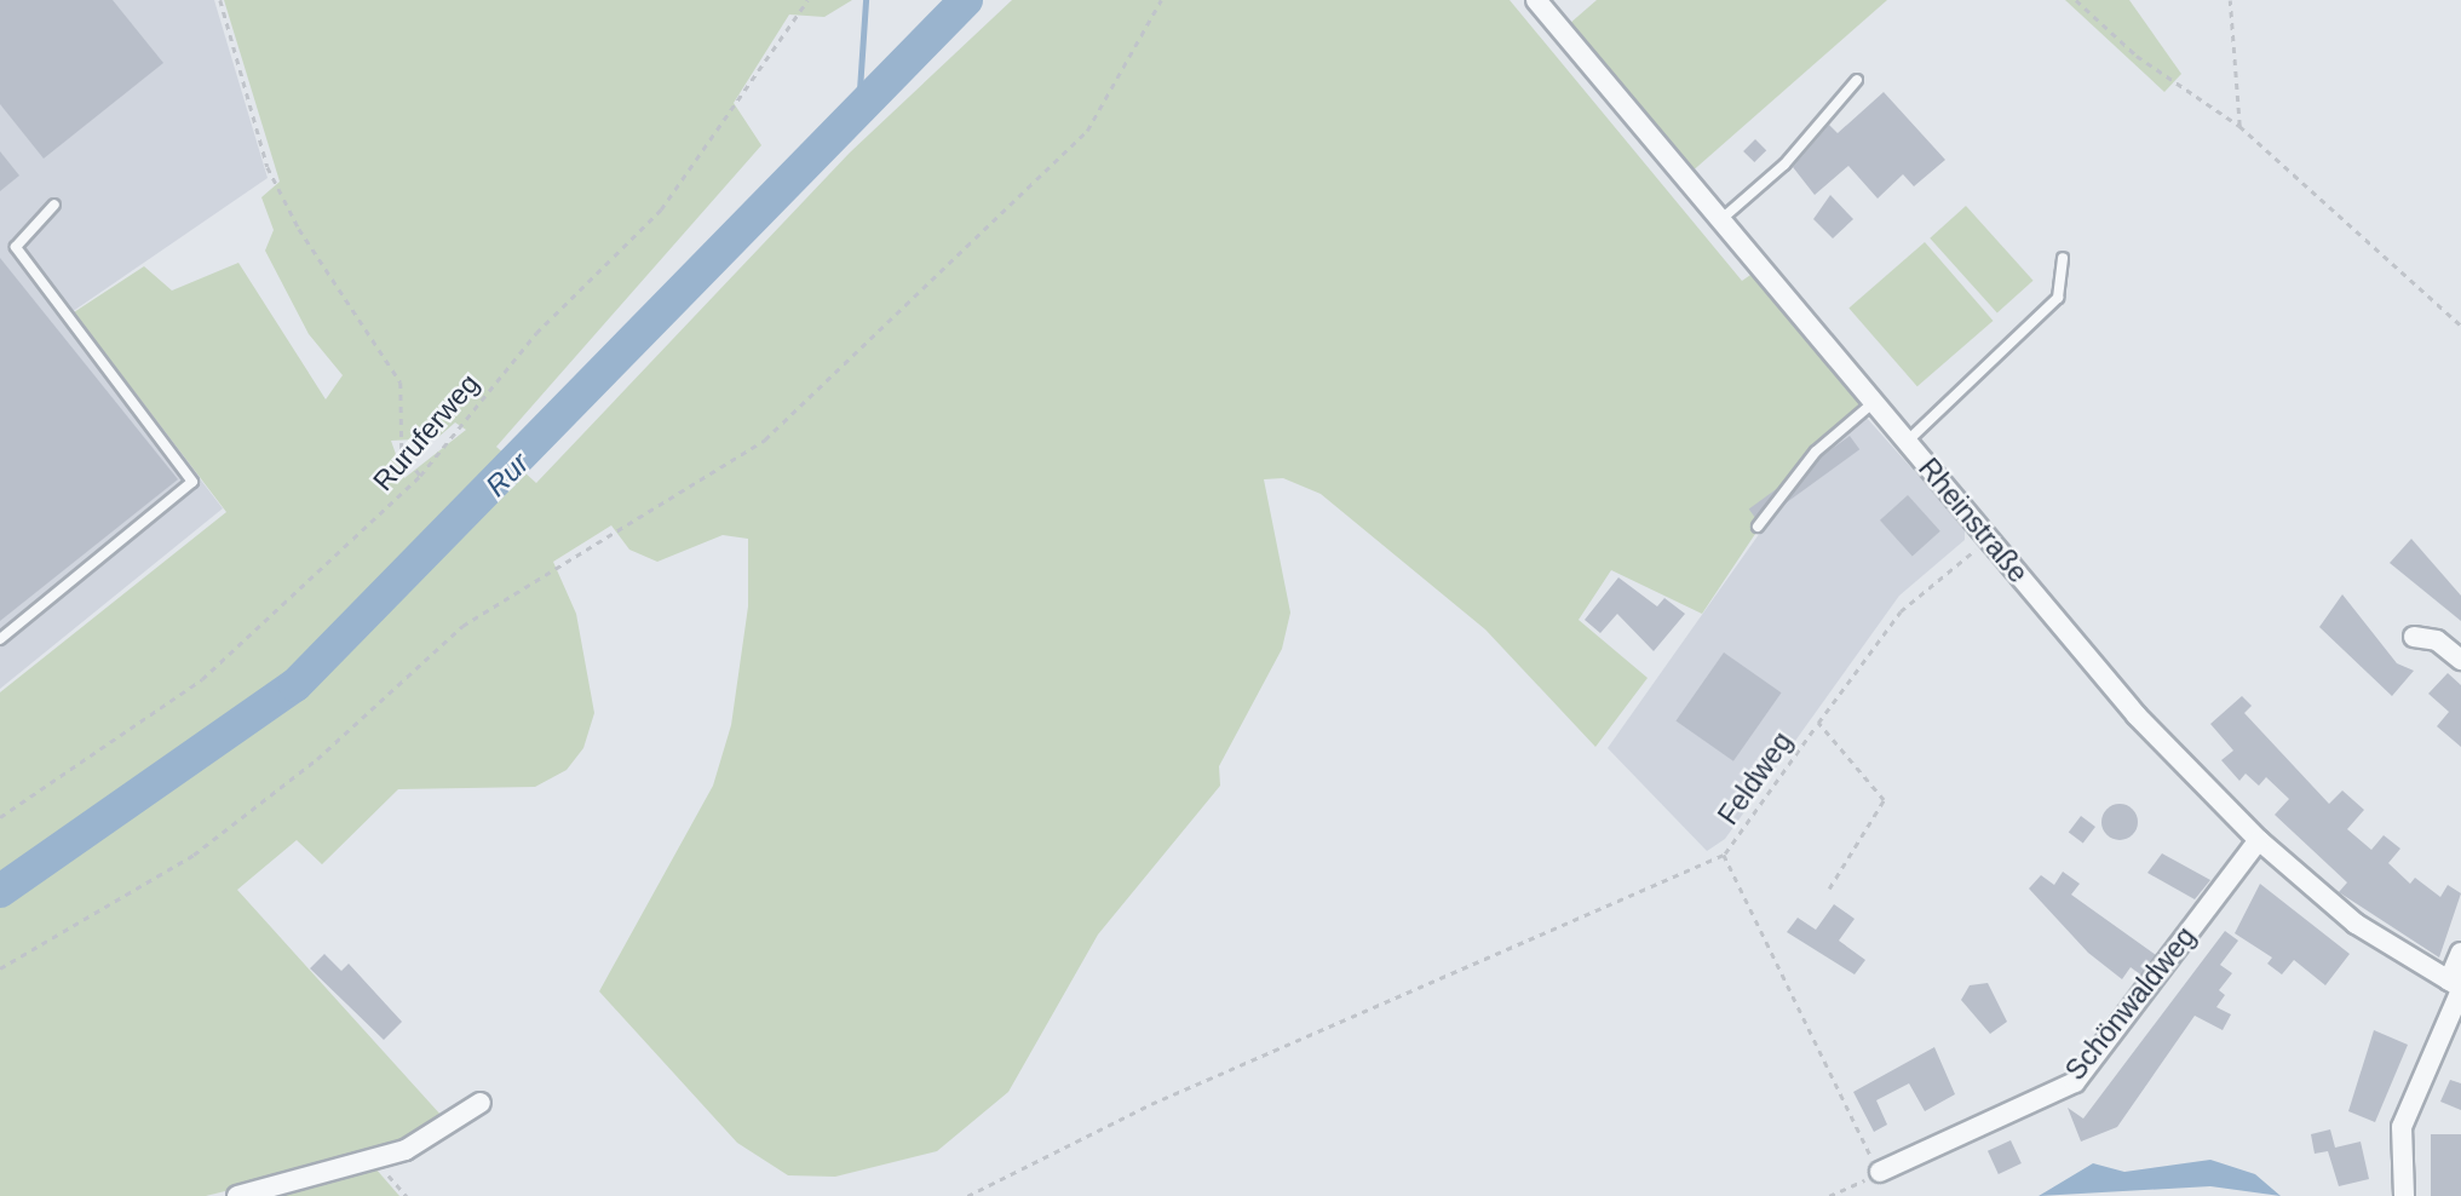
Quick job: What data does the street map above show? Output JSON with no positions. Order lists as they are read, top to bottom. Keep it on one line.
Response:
{"streets":{"street":["Rheinstraße","Schönwaldweg"],"path":["Ruruferweg","Feldweg"]},"crossings":[["Rheinstraße","Feldweg"],["Rheinstraße","Schönwaldweg"]],"water":["Rur"]}
